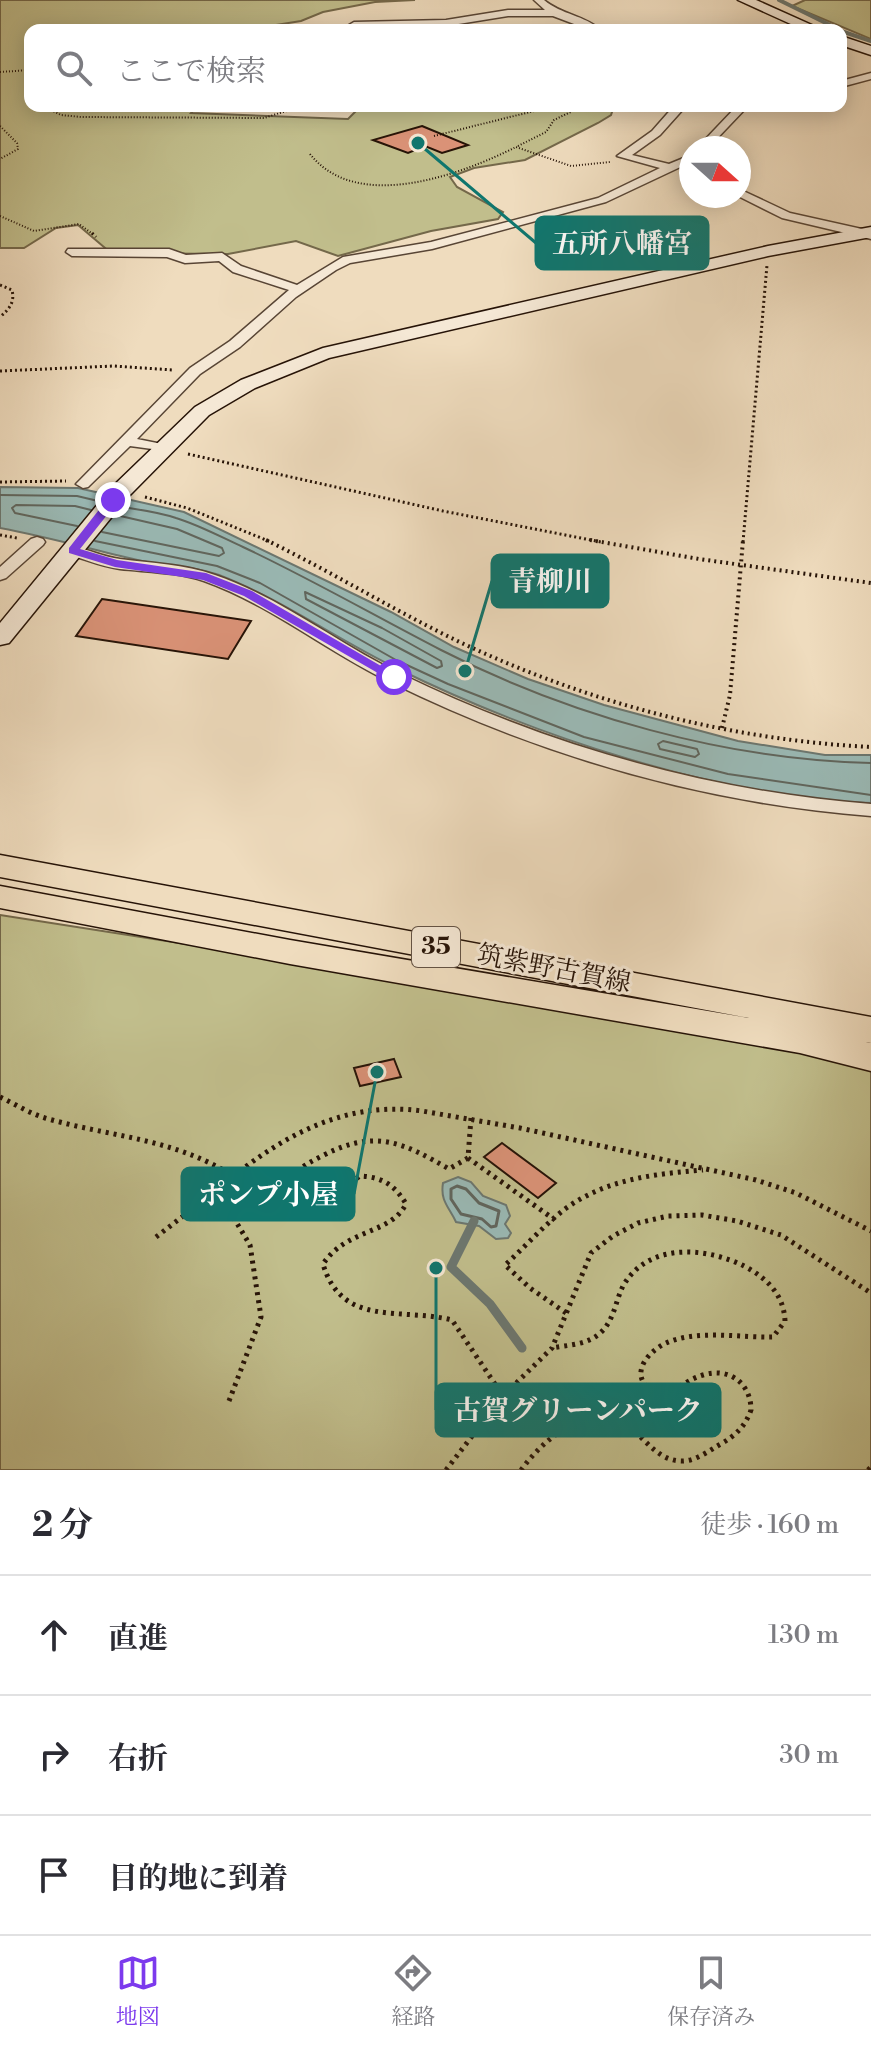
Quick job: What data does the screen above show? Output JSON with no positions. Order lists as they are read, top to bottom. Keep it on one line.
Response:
{"streets":{"main road":["35","筑紫野古賀線"]},"places":["五所八幡宮","青柳川","ポンプ小屋","古賀グリーンパーク"],"north":"right","page":{"search":"ここで検索","heading":["2 分","徒歩 · 160 m"],"list":[["直進","130 m"],["右折","30 m"],"目的地に到着"],"nav":["地図","経路","保存済み"]}}
